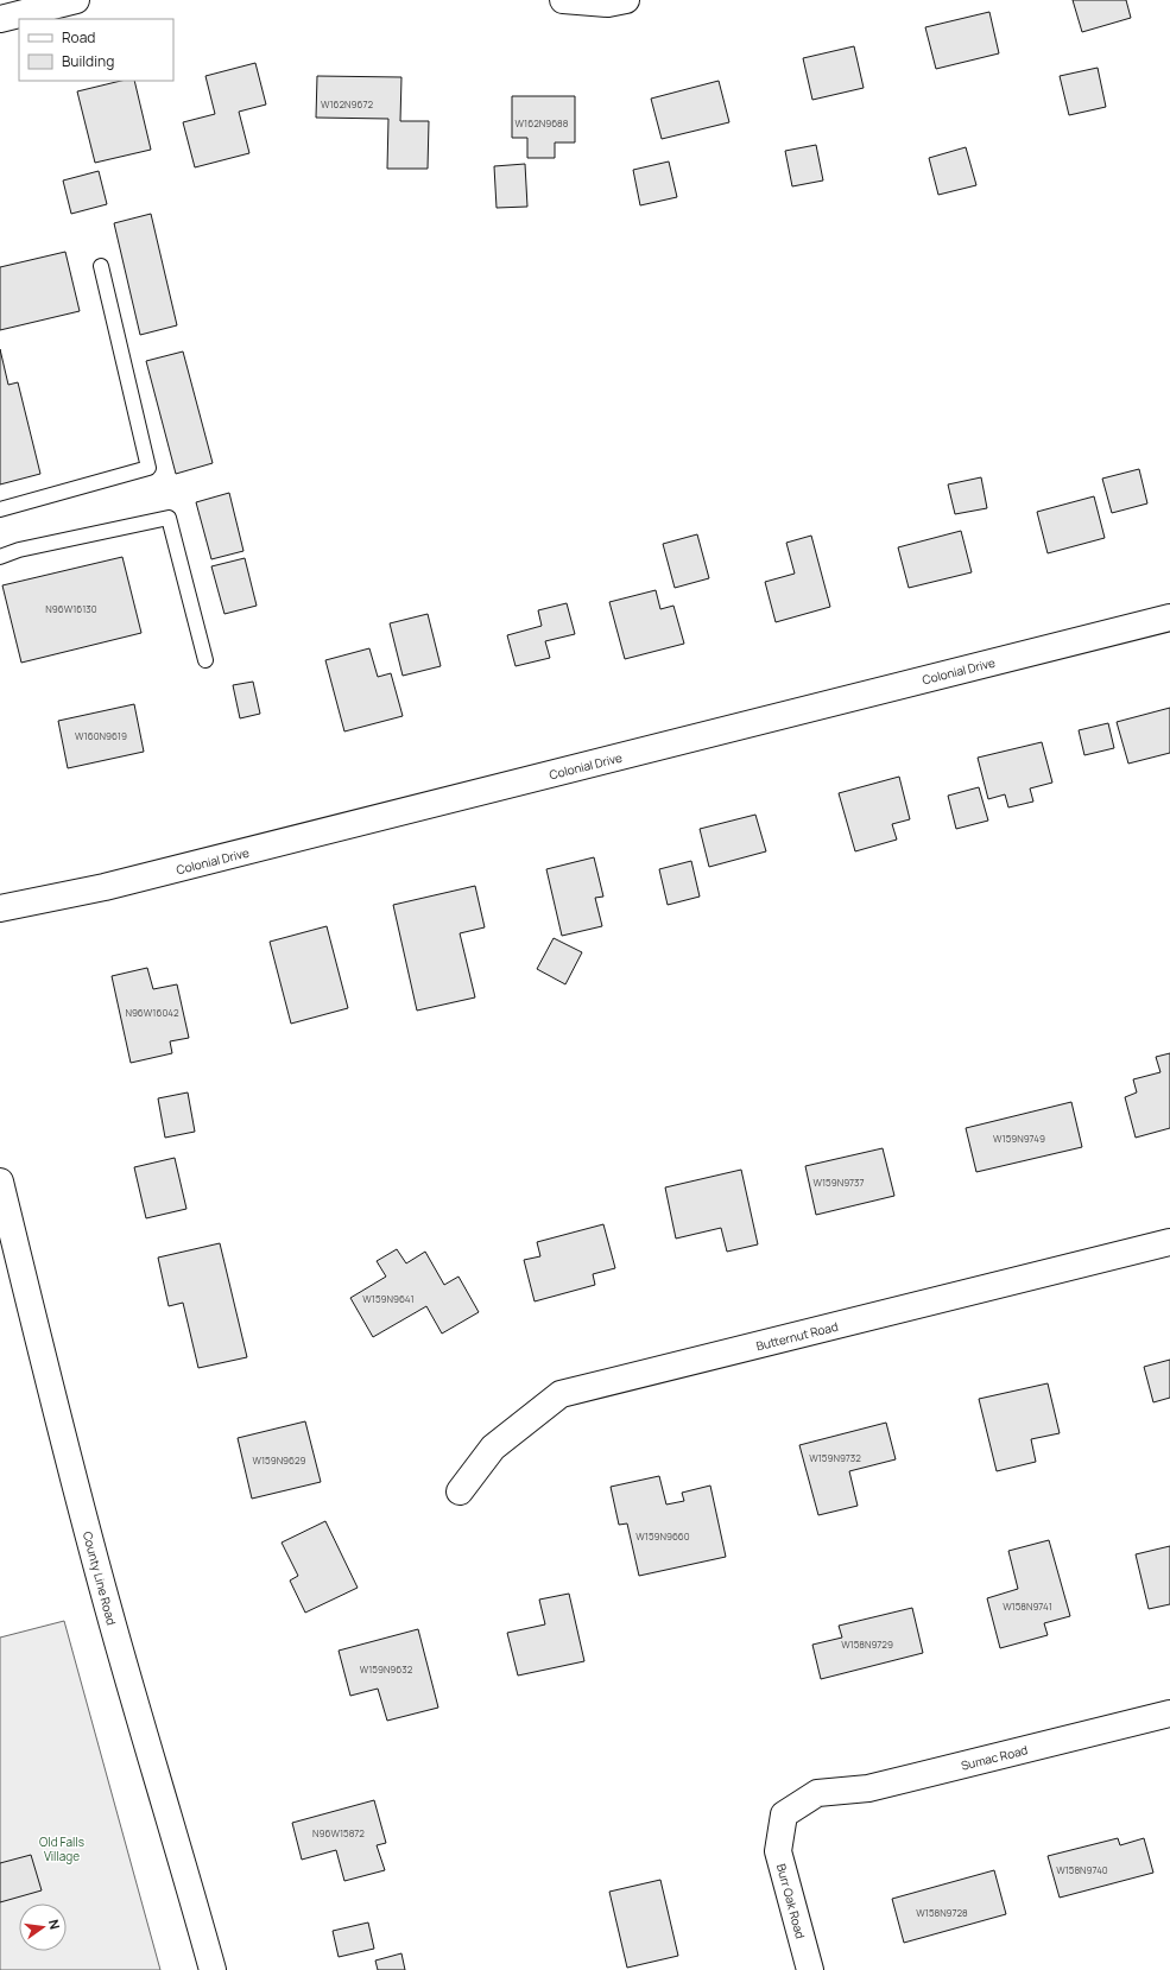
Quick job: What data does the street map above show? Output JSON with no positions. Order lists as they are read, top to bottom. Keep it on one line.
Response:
{"streets":{"street":["Colonial Drive","Butternut Road","County Line Road","Sumac Road","Burr Oak Road"]},"crossings":[["Sumac Road","Burr Oak Road"]],"parks":["Old Falls Village"],"house_numbers":["W162N9672","W162N9688","N96W16130","W160N9619","N96W16042","W159N9749","W159N9737","W159N9641","W159N9732","W159N9629","W159N9660","W158N9741","W158N9729","W159N9632","N96W15872","W158N9740","W158N9728"],"legend":["Road","Building"],"north":"right"}
